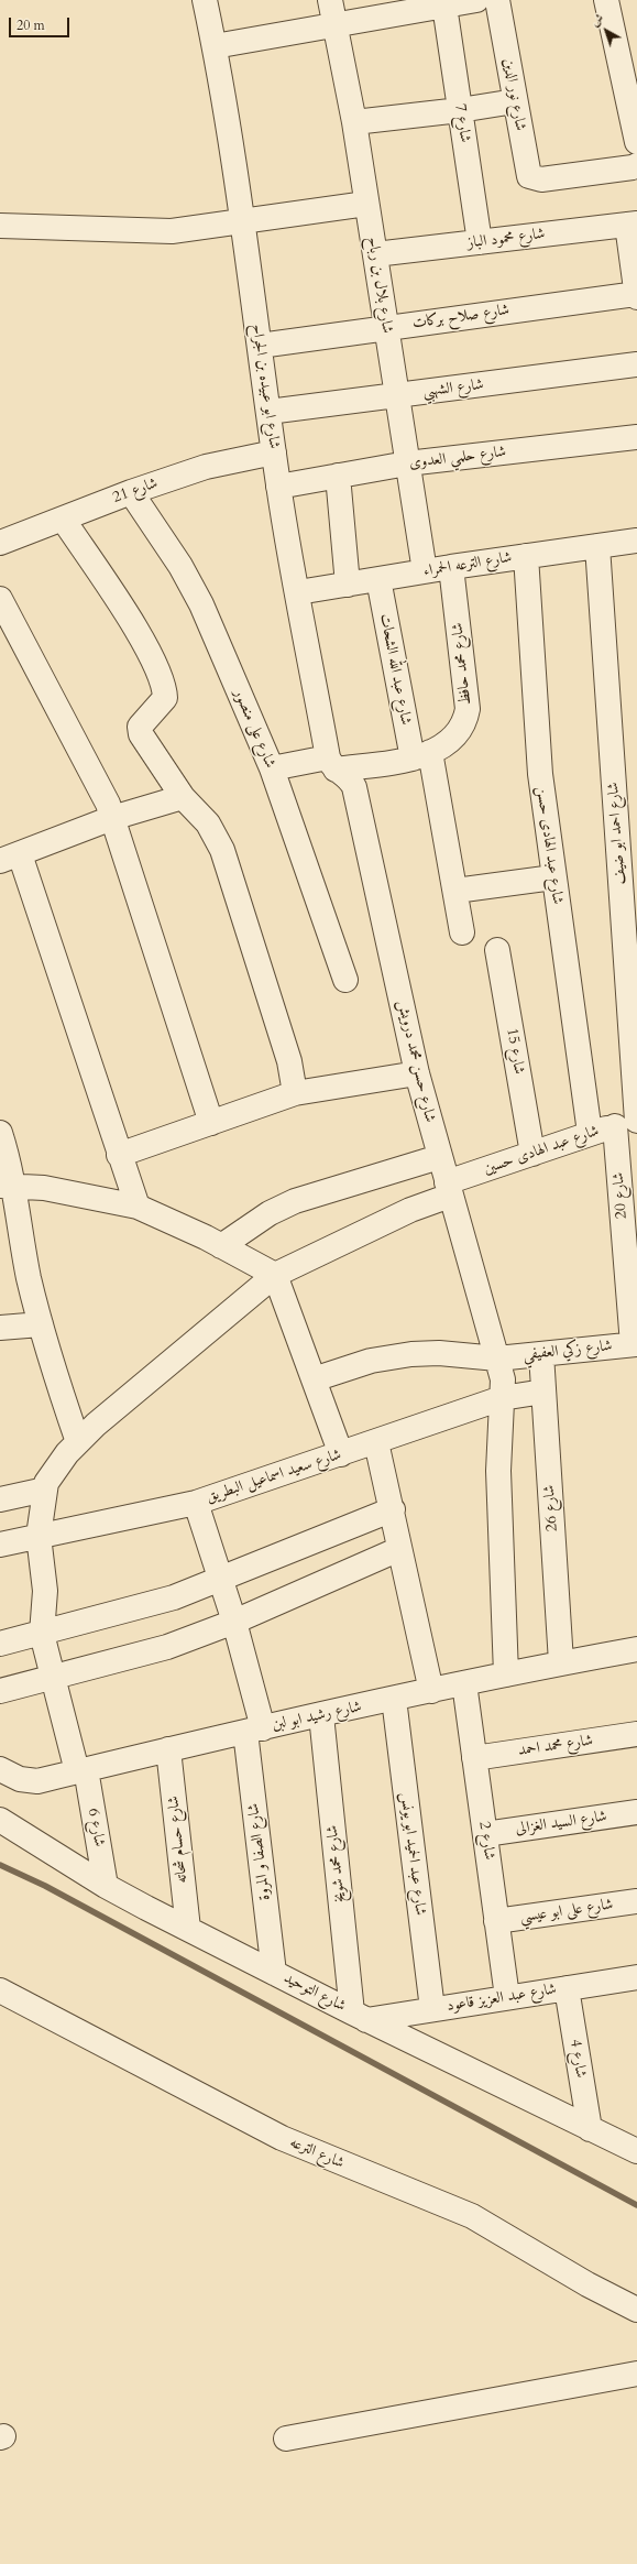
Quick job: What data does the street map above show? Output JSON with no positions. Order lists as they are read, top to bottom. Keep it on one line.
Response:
{"streets":{"street":["شارع نور الدين","شارع 7","شارع محمود الباز","شارع بلال بن رباح","شارع صلاح بركات","شارع ابو عبيده بن الجراح","شارع الشهبي","شارع حلمي العدوى","شارع 21","شارع الترعه الحمراء","شارع محمد حافظ","شارع عبد الله الشحات","شارع على منصور","شارع احمد ابو ضيف","شارع عبد الهادى حسن","شارع 15","شارع حسن محمد درويش","شارع عبد الهادى حسين","شارع 20","شارع زكي العفيفي","شارع سعيد اسماعيل البطريق","شارع 26","شارع رشيد ابو لبن","شارع محمد احمد","شارع السيد الغزالى","شارع 6","شارع حسام شحاته","شارع 2","شارع الصفا و المروة","شارع عبد الحميد ابو يونس","شارع محمد شويخ","شارع على ابو عيسي","شارع التوحيد","شارع عبد العزيز قاعود","شارع 4","شارع الترعه"]},"crossings":[["شارع 7","شارع محمود الباز"],["شارع محمود الباز","شارع بلال بن رباح"],["شارع بلال بن رباح","شارع صلاح بركات"],["شارع بلال بن رباح","شارع الشهبي"],["شارع بلال بن رباح","شارع حلمي العدوى"],["شارع بلال بن رباح","شارع الترعه الحمراء"],["شارع صلاح بركات","شارع ابو عبيده بن الجراح"],["شارع ابو عبيده بن الجراح","شارع الشهبي"],["شارع ابو عبيده بن الجراح","شارع حلمي العدوى"],["شارع ابو عبيده بن الجراح","شارع 21"],["شارع ابو عبيده بن الجراح","شارع الترعه الحمراء"],["شارع ابو عبيده بن الجراح","شارع محمد حافظ"],["شارع ابو عبيده بن الجراح","شارع حسن محمد درويش"],["شارع 21","شارع على منصور"],["شارع الترعه الحمراء","شارع محمد حافظ"],["شارع الترعه الحمراء","شارع عبد الله الشحات"],["شارع الترعه الحمراء","شارع احمد ابو ضيف"],["شارع الترعه الحمراء","شارع عبد الهادى حسن"],["شارع محمد حافظ","شارع عبد الله الشحات"],["شارع محمد حافظ","شارع على منصور"],["شارع محمد حافظ","شارع حسن محمد درويش"],["شارع احمد ابو ضيف","شارع عبد الهادى حسين"],["شارع احمد ابو ضيف","شارع 20"],["شارع عبد الهادى حسن","شارع عبد الهادى حسين"],["شارع 15","شارع عبد الهادى حسين"],["شارع حسن محمد درويش","شارع عبد الهادى حسين"],["شارع حسن محمد درويش","شارع زكي العفيفي"],["شارع حسن محمد درويش","شارع سعيد اسماعيل البطريق"],["شارع حسن محمد درويش","شارع رشيد ابو لبن"],["شارع عبد الهادى حسين","شارع 20"],["شارع عبد الهادى حسين","شارع 6"],["شارع 20","شارع زكي العفيفي"],["شارع زكي العفيفي","شارع 26"],["شارع سعيد اسماعيل البطريق","شارع 26"],["شارع سعيد اسماعيل البطريق","شارع 6"],["شارع سعيد اسماعيل البطريق","شارع الصفا و المروة"],["شارع 26","شارع رشيد ابو لبن"],["شارع رشيد ابو لبن","شارع 6"],["شارع رشيد ابو لبن","شارع حسام شحاته"],["شارع رشيد ابو لبن","شارع 2"],["شارع رشيد ابو لبن","شارع الصفا و المروة"],["شارع رشيد ابو لبن","شارع عبد الحميد ابو يونس"],["شارع رشيد ابو لبن","شارع محمد شويخ"],["شارع محمد احمد","شارع 2"],["شارع السيد الغزالى","شارع 2"],["شارع 6","شارع التوحيد"],["شارع حسام شحاته","شارع التوحيد"],["شارع 2","شارع على ابو عيسي"],["شارع 2","شارع عبد العزيز قاعود"],["شارع الصفا و المروة","شارع التوحيد"],["شارع عبد الحميد ابو يونس","شارع عبد العزيز قاعود"],["شارع محمد شويخ","شارع التوحيد"],["شارع محمد شويخ","شارع عبد العزيز قاعود"],["شارع التوحيد","شارع عبد العزيز قاعود"],["شارع التوحيد","شارع 4"],["شارع عبد العزيز قاعود","شارع 4"]],"scale_bar":"20 m","north":"top left"}
